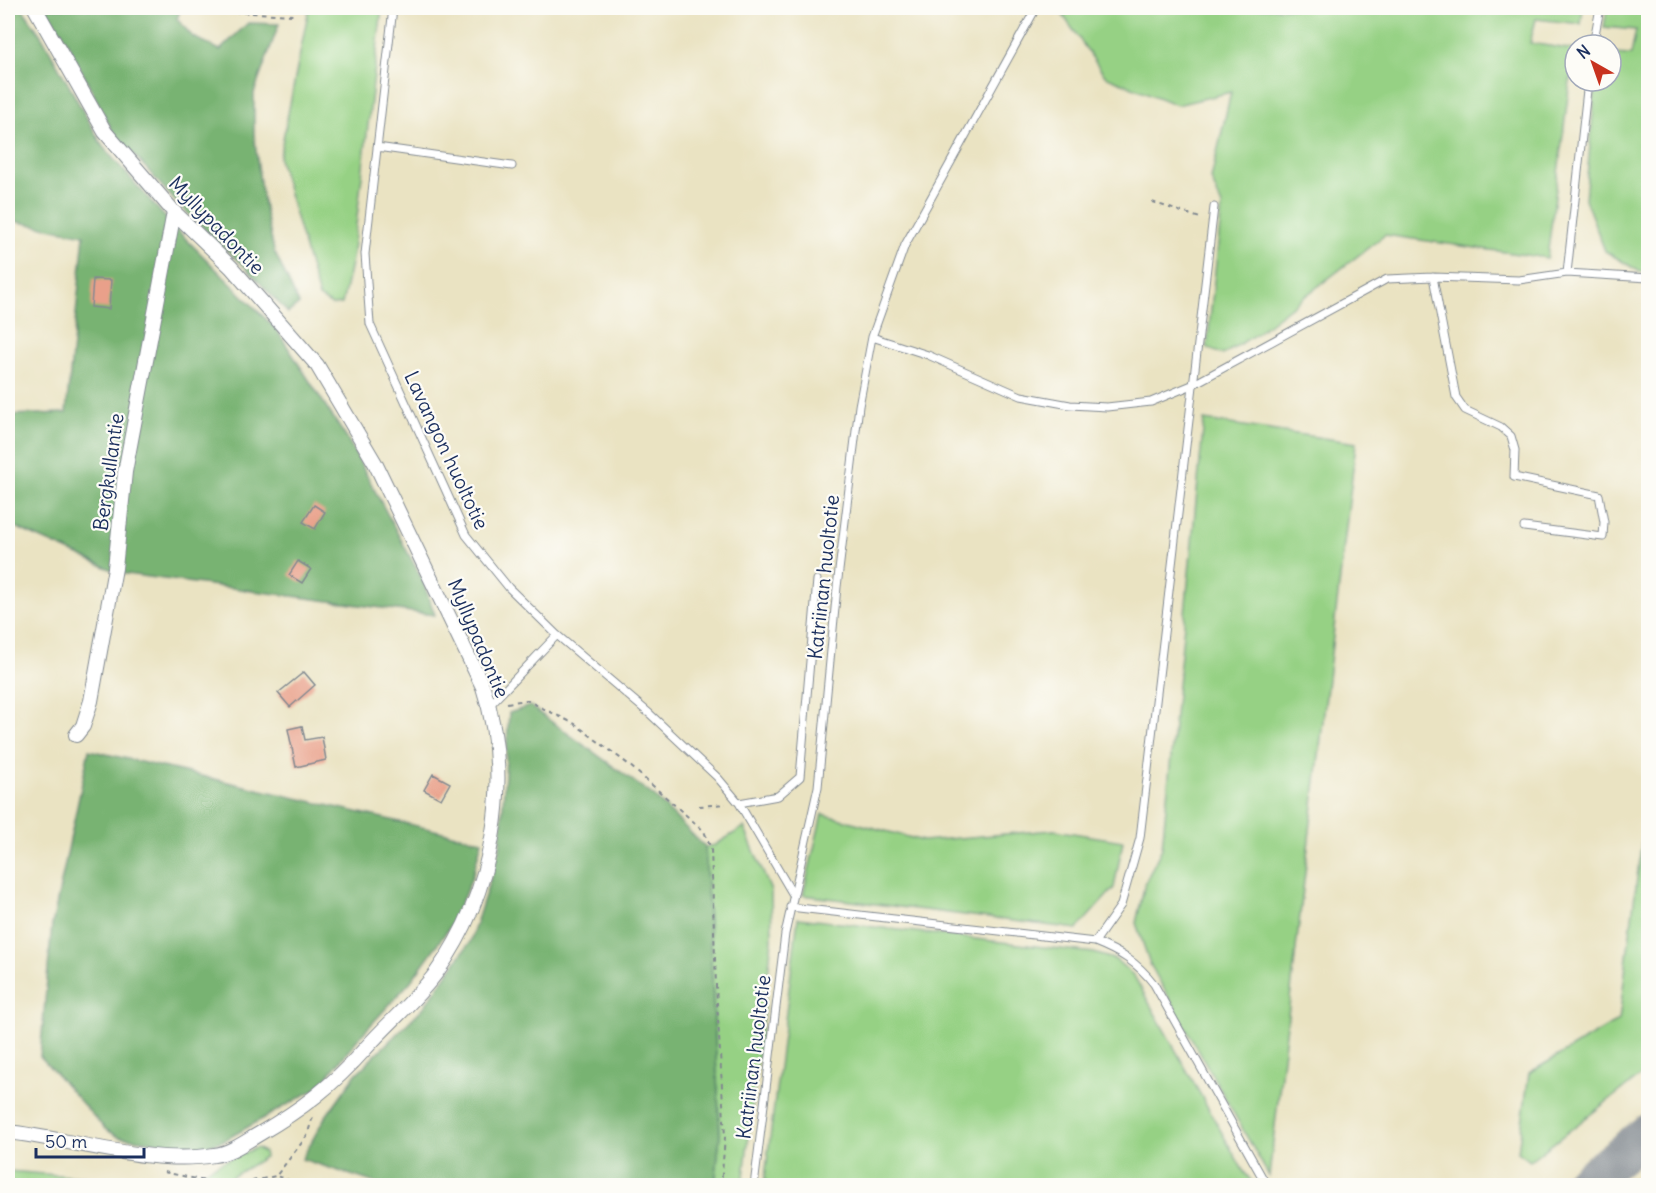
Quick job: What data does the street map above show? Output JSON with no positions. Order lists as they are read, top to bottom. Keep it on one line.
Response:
{"streets":{"street":["Myllypadontie","Bergkullantie"],"lane":["Lavangon huoltotie","Katriinan huoltotie"]},"crossings":[["Myllypadontie","Bergkullantie"],["Lavangon huoltotie","Katriinan huoltotie"]],"scale_bar":"50 m","north":"top left"}
